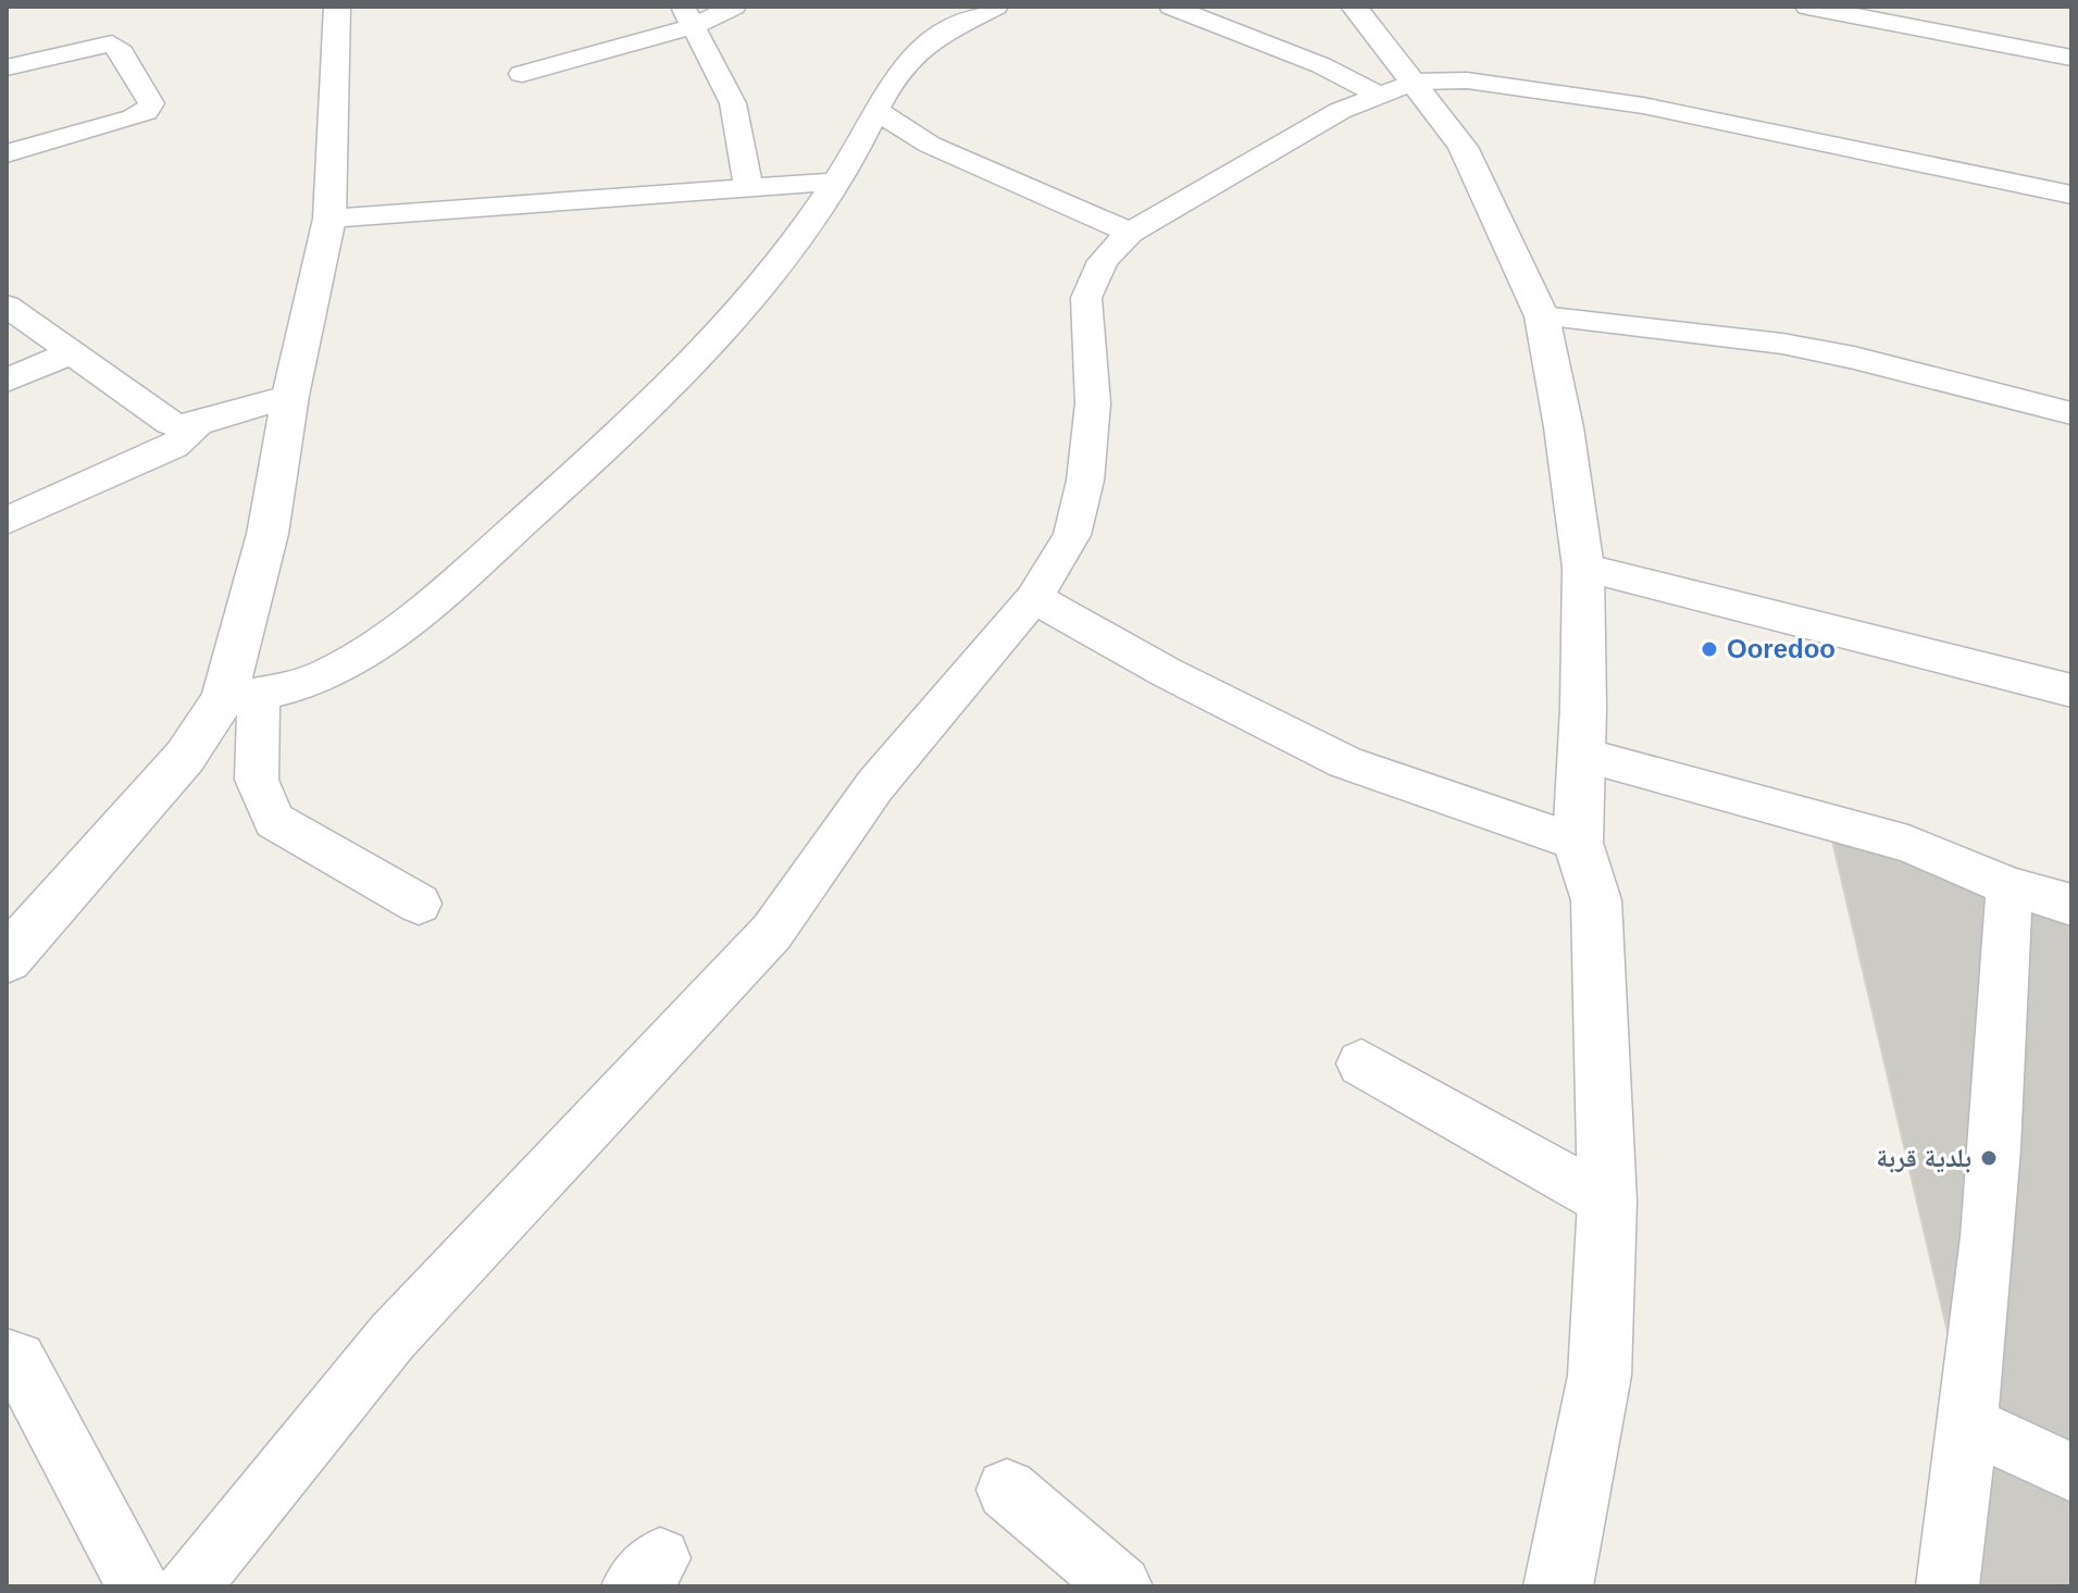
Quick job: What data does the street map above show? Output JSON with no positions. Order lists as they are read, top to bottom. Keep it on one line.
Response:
{"places":["Ooredoo","بلدية قربة"]}
